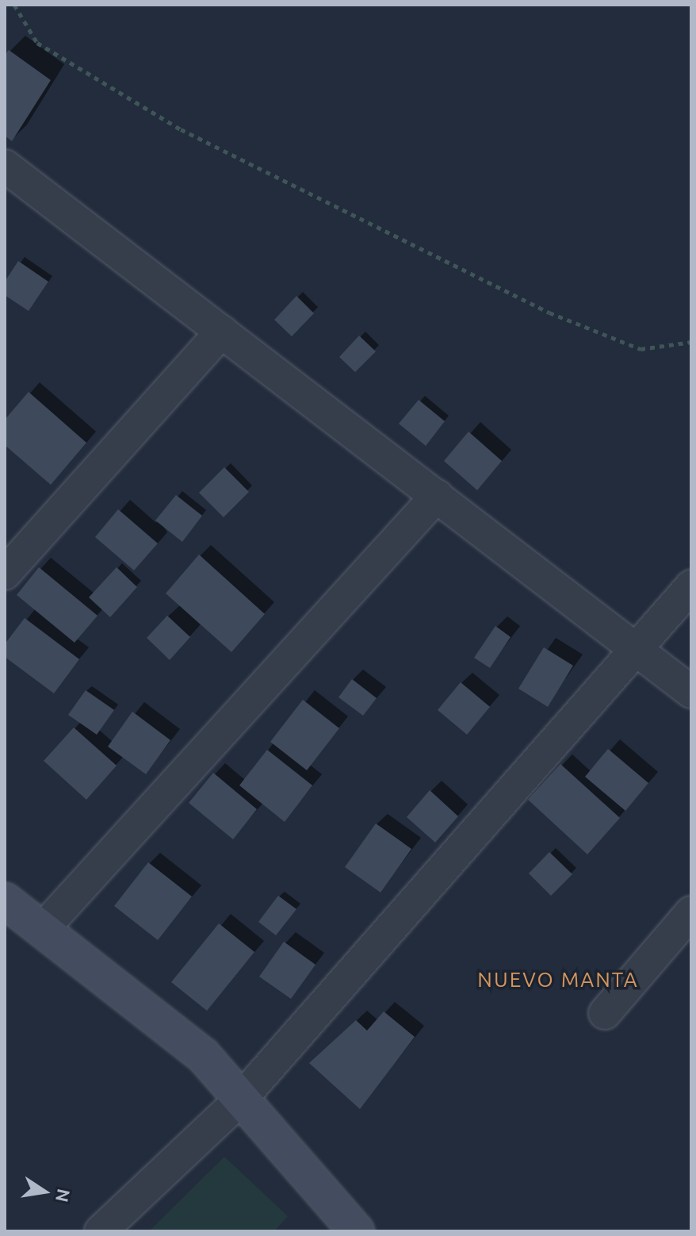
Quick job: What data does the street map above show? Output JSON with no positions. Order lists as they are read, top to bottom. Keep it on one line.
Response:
{"districts":["NUEVO MANTA"],"north":"right"}
